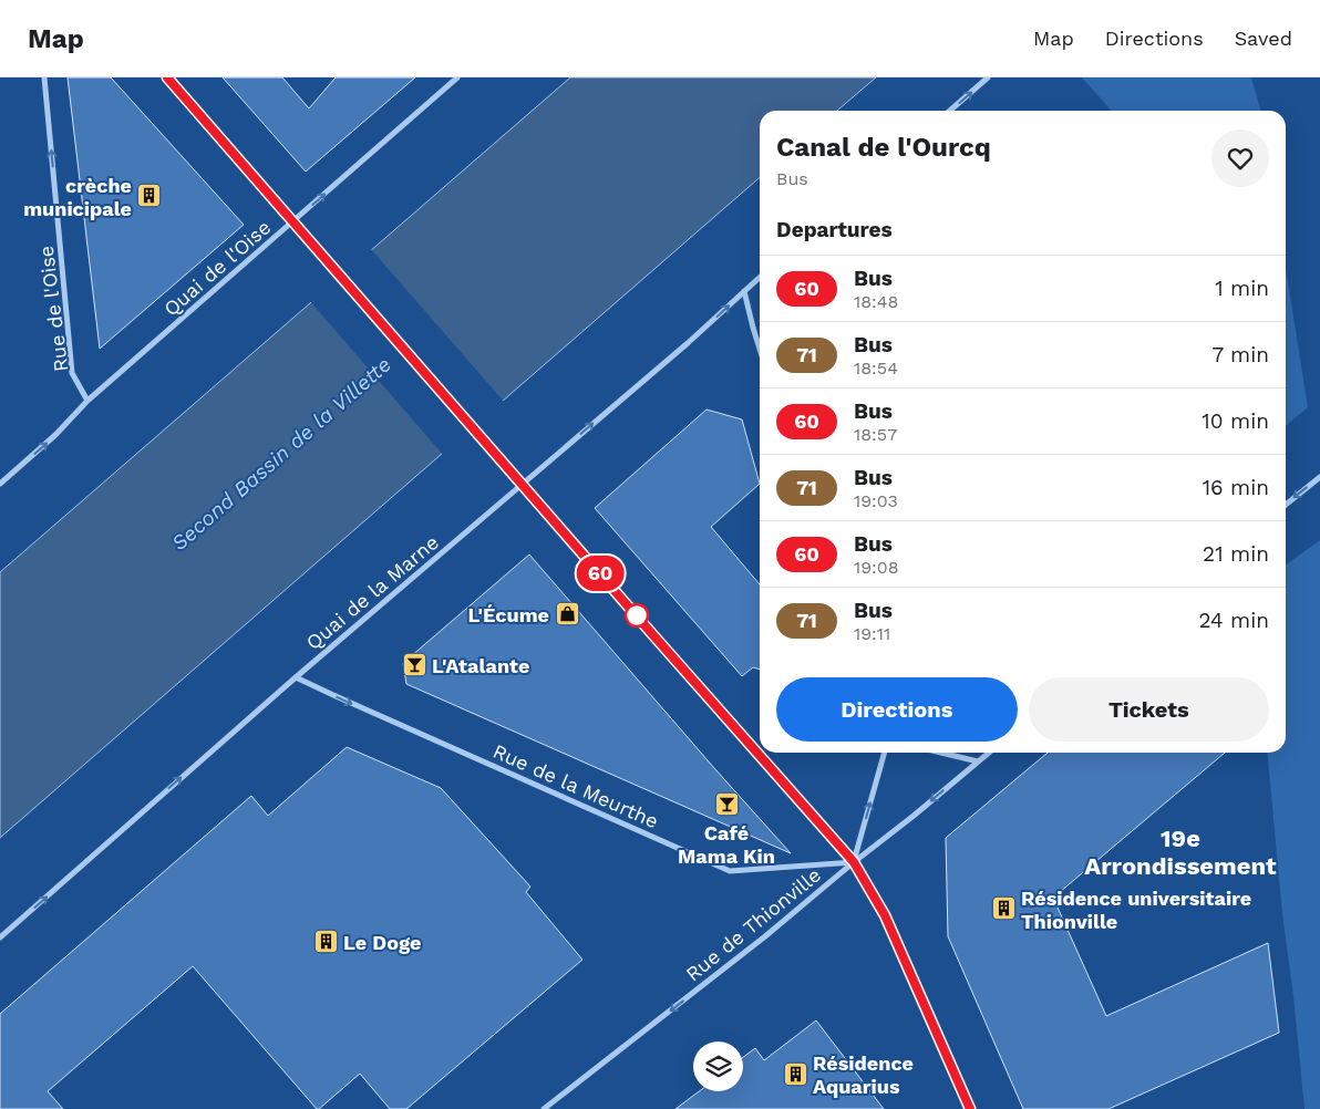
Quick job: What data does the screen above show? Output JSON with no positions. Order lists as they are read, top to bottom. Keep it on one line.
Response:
{"streets":{"street":["Quai de l'Oise","Rue de l'Oise","Quai de la Marne","Rue de la Meurthe","Rue de Thionville"]},"crossings":[["Quai de l'Oise","Rue de l'Oise"],["Quai de la Marne","Rue de la Meurthe"],["Rue de la Meurthe","Rue de Thionville"]],"one_way":["Quai de l'Oise","Rue de l'Oise","Quai de la Marne","Rue de la Meurthe","Rue de Thionville"],"districts":["19e Arrondissement"],"water":["Second Bassin de la Villette"],"places":{"building":["crèche municipale","Résidence universitaire Thionville","Le Doge","Résidence Aquarius"],"shop":["L'Écume"],"bar":["L'Atalante","Café Mama Kin"]},"lines":["bus line 60"],"page":{"header":"Map","nav":["Map","Directions","Saved"],"on_map":"60","heading":[["Canal de l'Ourcq","Bus"],"Departures"],"list":[{"mark":"60","name":"Bus","note":"18:48","value":"1 min"},{"mark":"71","name":"Bus","note":"18:54","value":"7 min"},{"mark":"60","name":"Bus","note":"18:57","value":"10 min"},{"mark":"71","name":"Bus","note":"19:03","value":"16 min"},{"mark":"60","name":"Bus","note":"19:08","value":"21 min"},{"mark":"71","name":"Bus","note":"19:11","value":"24 min"}],"buttons":["Directions","Tickets"]}}
